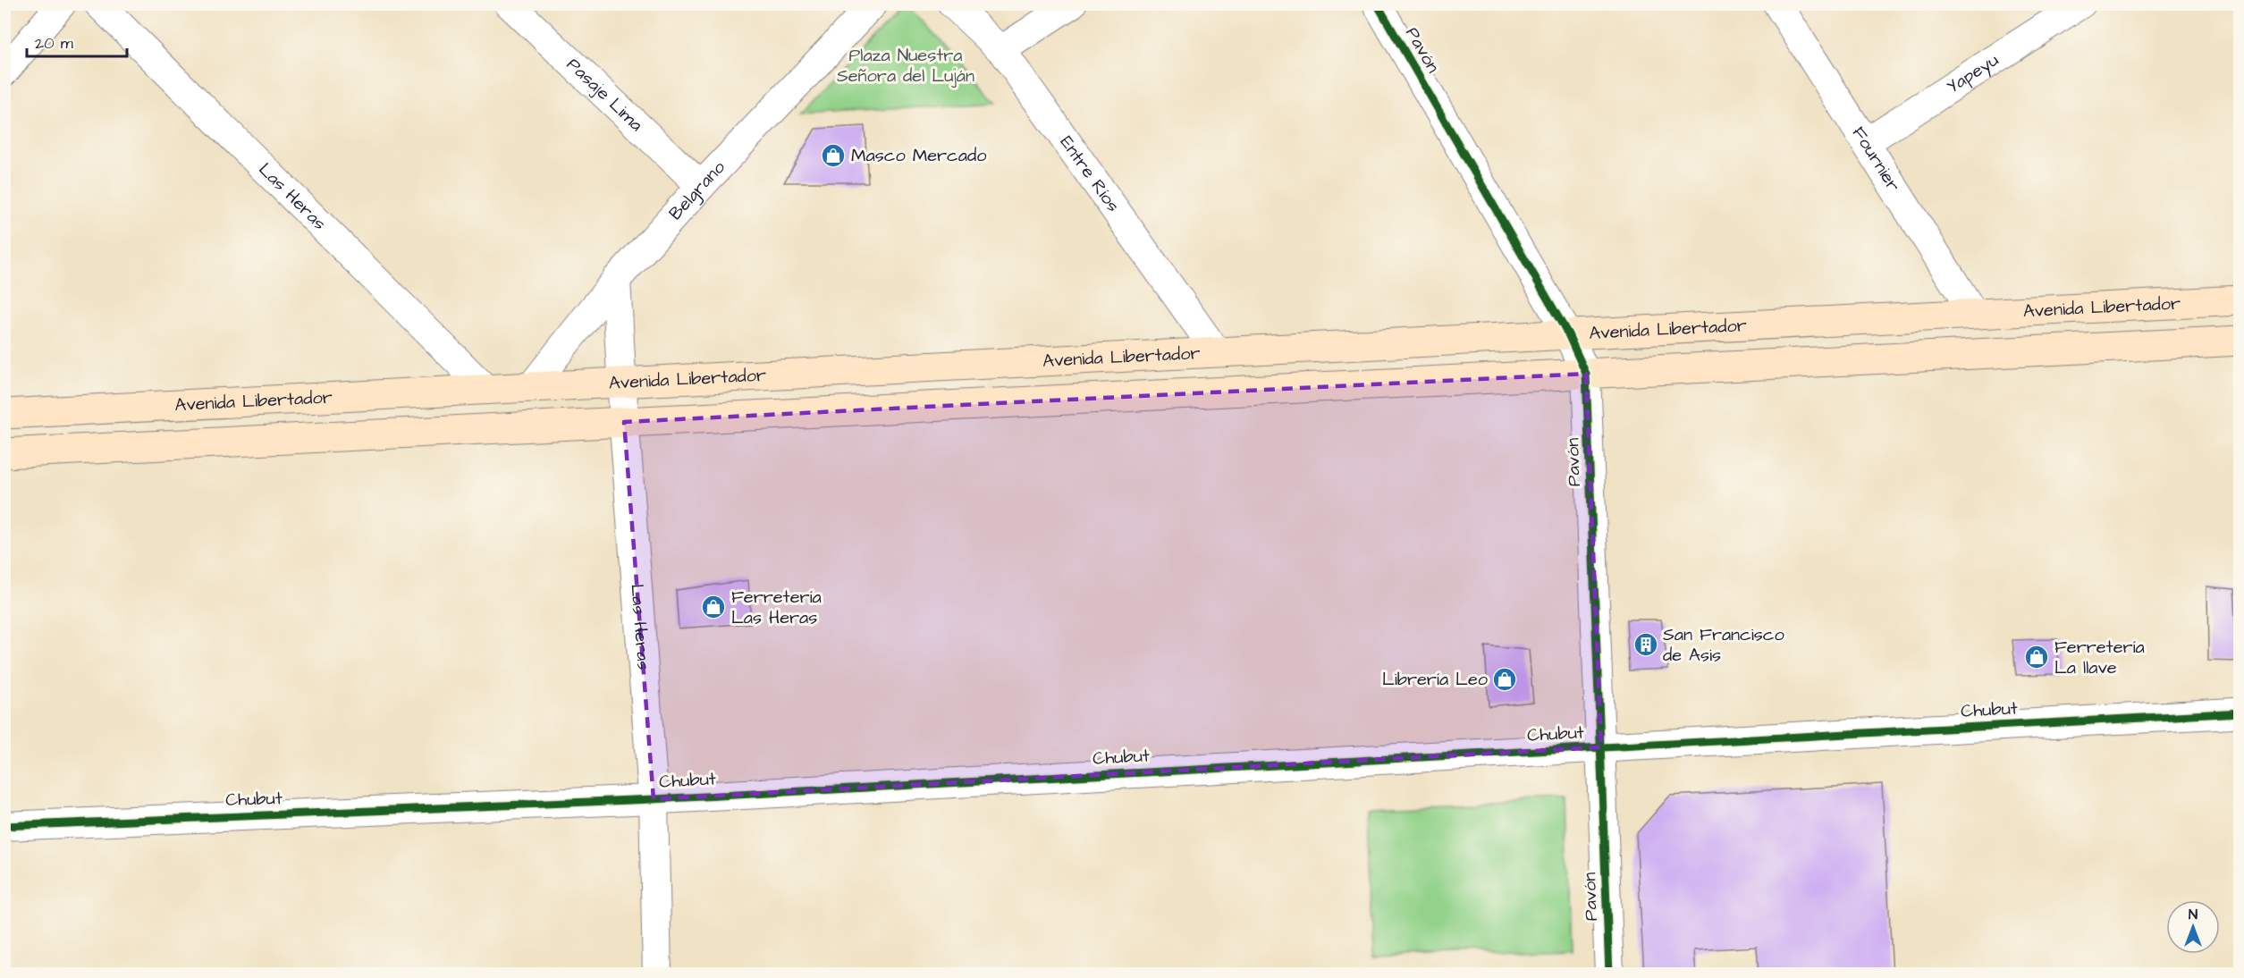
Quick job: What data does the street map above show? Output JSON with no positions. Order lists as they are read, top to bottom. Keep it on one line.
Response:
{"streets":{"main road":["Avenida Libertador"],"street":["Pavón","Yapeyu","Pasaje Lima","Fournier","Entre Ríos","Belgrano","Las Heras","Chubut"]},"crossings":[["Pavón","Avenida Libertador"],["Pavón","Chubut"],["Yapeyu","Fournier"],["Pasaje Lima","Belgrano"],["Fournier","Avenida Libertador"],["Entre Ríos","Avenida Libertador"],["Belgrano","Las Heras"],["Belgrano","Avenida Libertador"],["Las Heras","Avenida Libertador"],["Las Heras","Chubut"]],"parks":["Plaza Nuestra Señora del Luján"],"places":{"shop":["Masco Mercado","Ferretería Las Heras","Ferretería La llave","Librería Leo"],"building":["San Francisco de Asis"]},"scale_bar":"20 m","north":"top"}
